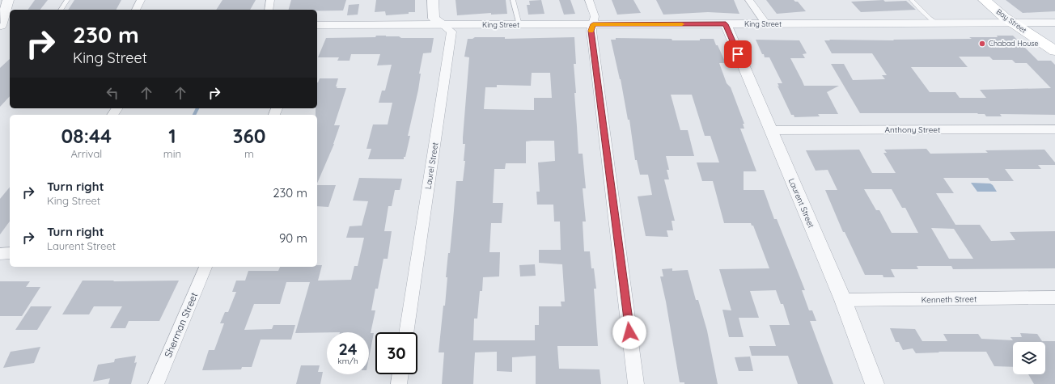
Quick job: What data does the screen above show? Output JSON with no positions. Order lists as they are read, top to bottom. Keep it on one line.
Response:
{"streets":{"main road":["Bay Street"],"street":["King Street","Anthony Street","Laurel Street","Laurent Street","Kenneth Street","Sherman Street"]},"crossings":[["Bay Street","King Street"],["King Street","Laurel Street"],["King Street","Laurent Street"],["Anthony Street","Laurent Street"],["Laurent Street","Kenneth Street"]],"places":["Chabad House"],"page":{"turn":["230 m","King Street"],"eta":["08:44","Arrival","1","min","360","m"],"list":[{"name":"Turn right","note":"King Street","value":"230 m"},{"name":"Turn right","note":"Laurent Street","value":"90 m"}],"speed":"24 km/h","limit":"30"}}
